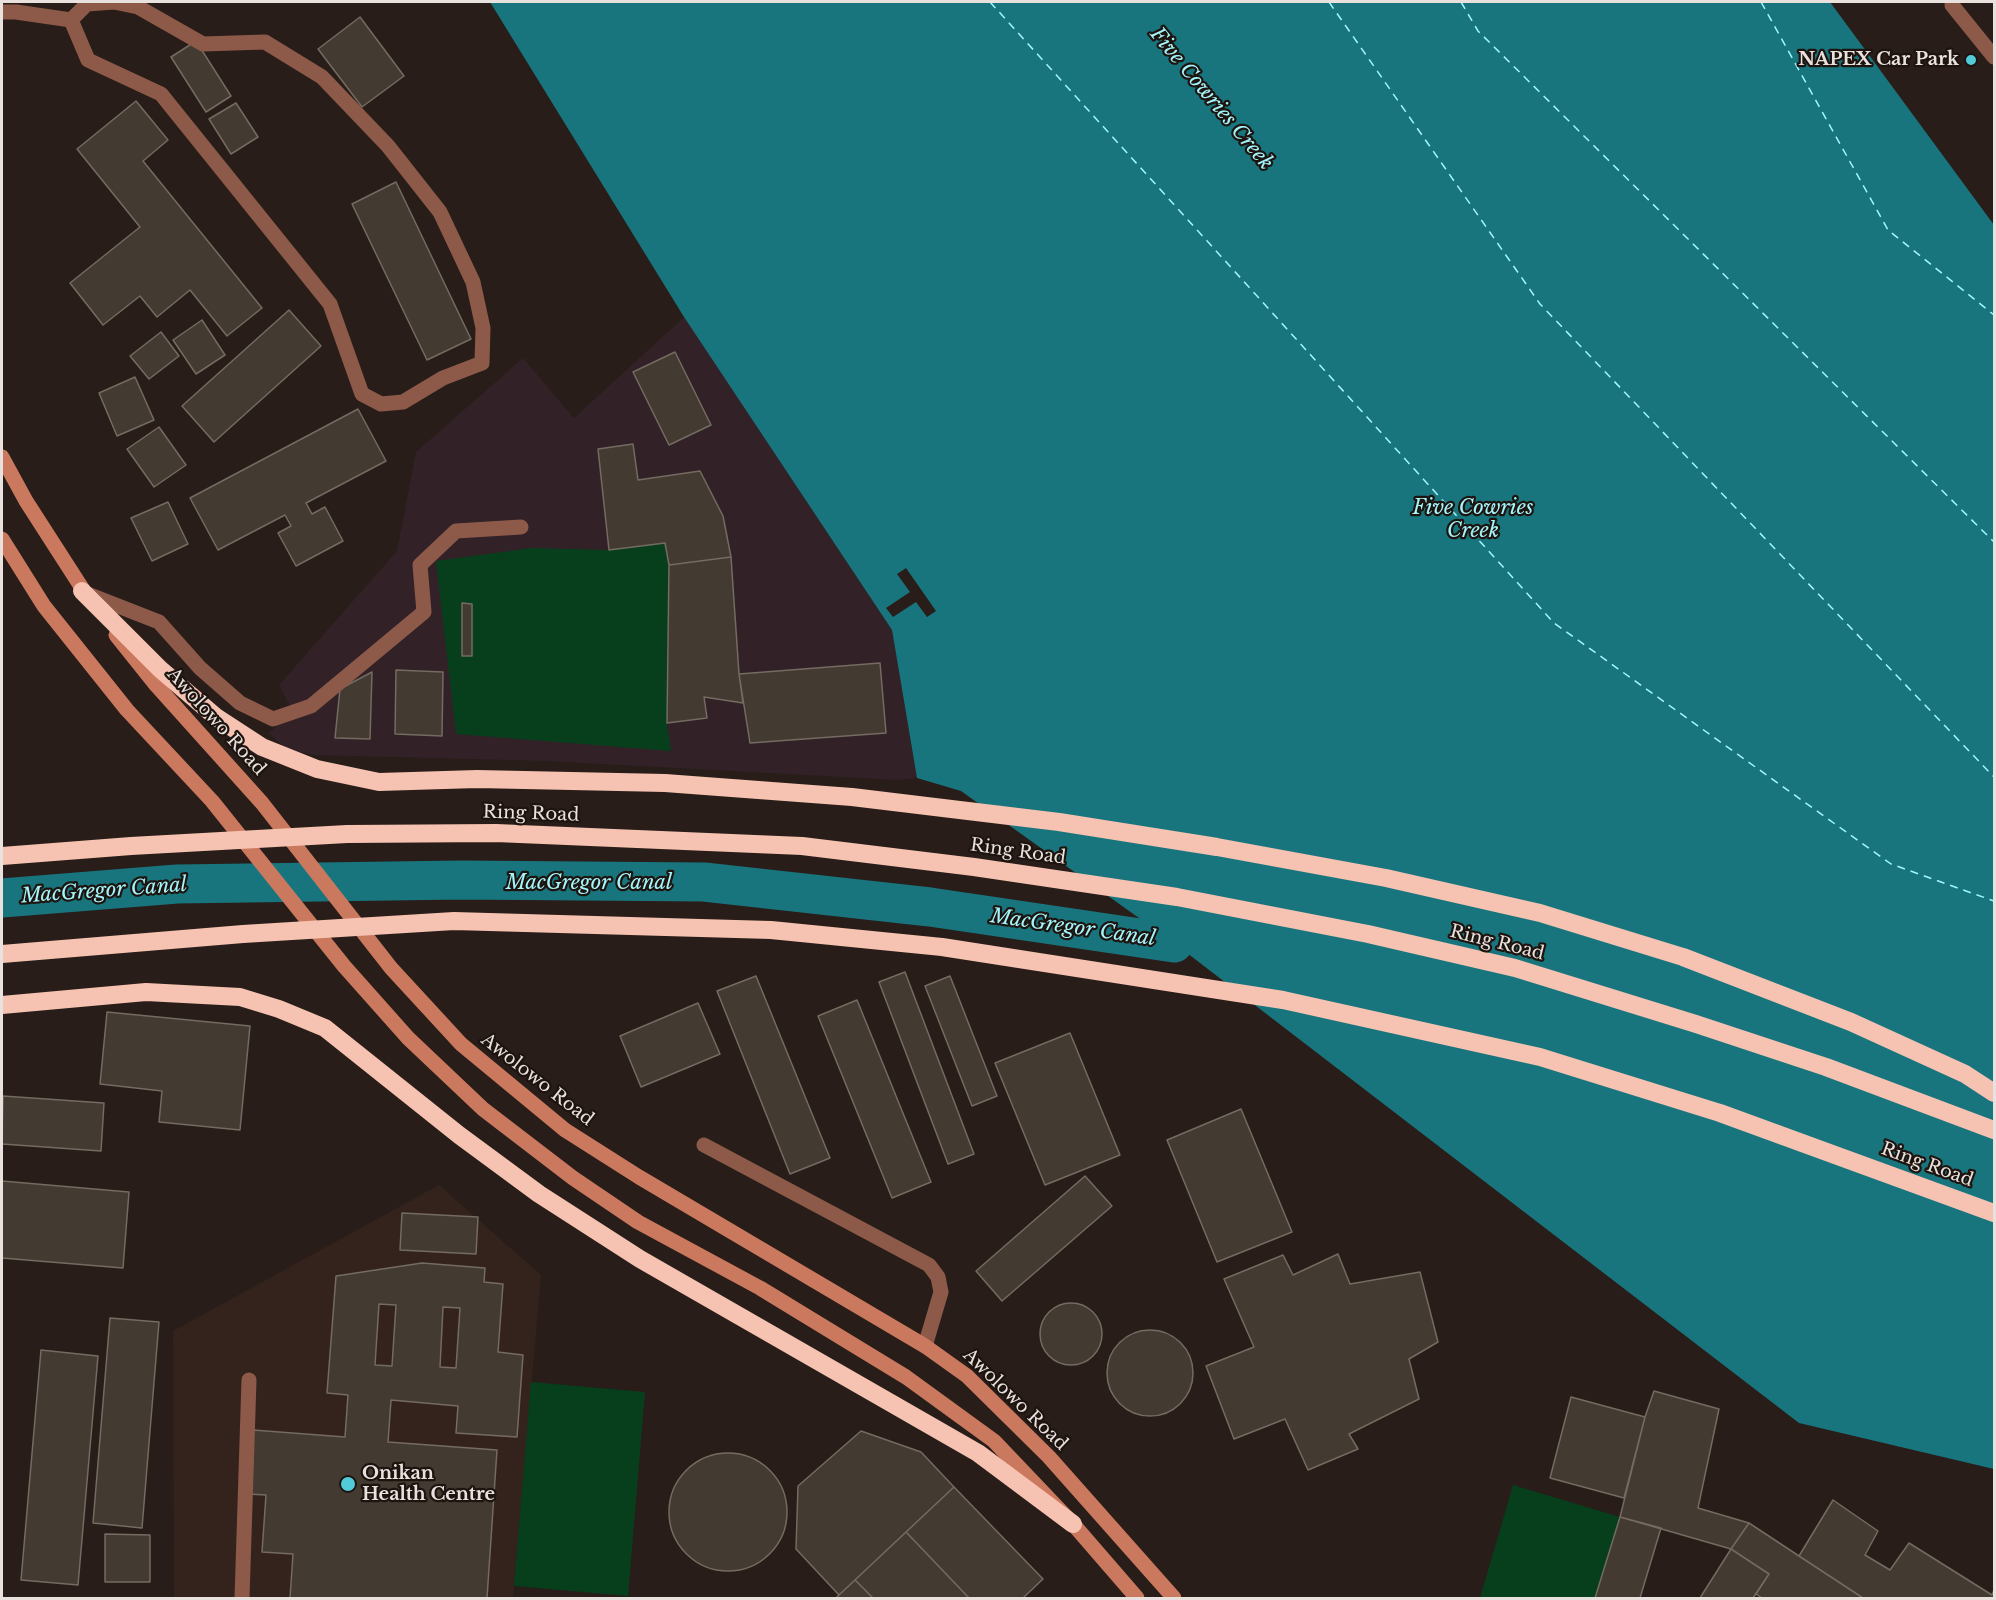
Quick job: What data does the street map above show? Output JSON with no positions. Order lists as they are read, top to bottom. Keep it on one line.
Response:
{"streets":{"highway":["Ring Road"],"main road":["Awolowo Road"]},"water":["Five Cowries Creek","MacGregor Canal"],"places":["NAPEX Car Park","Onikan Health Centre"]}
